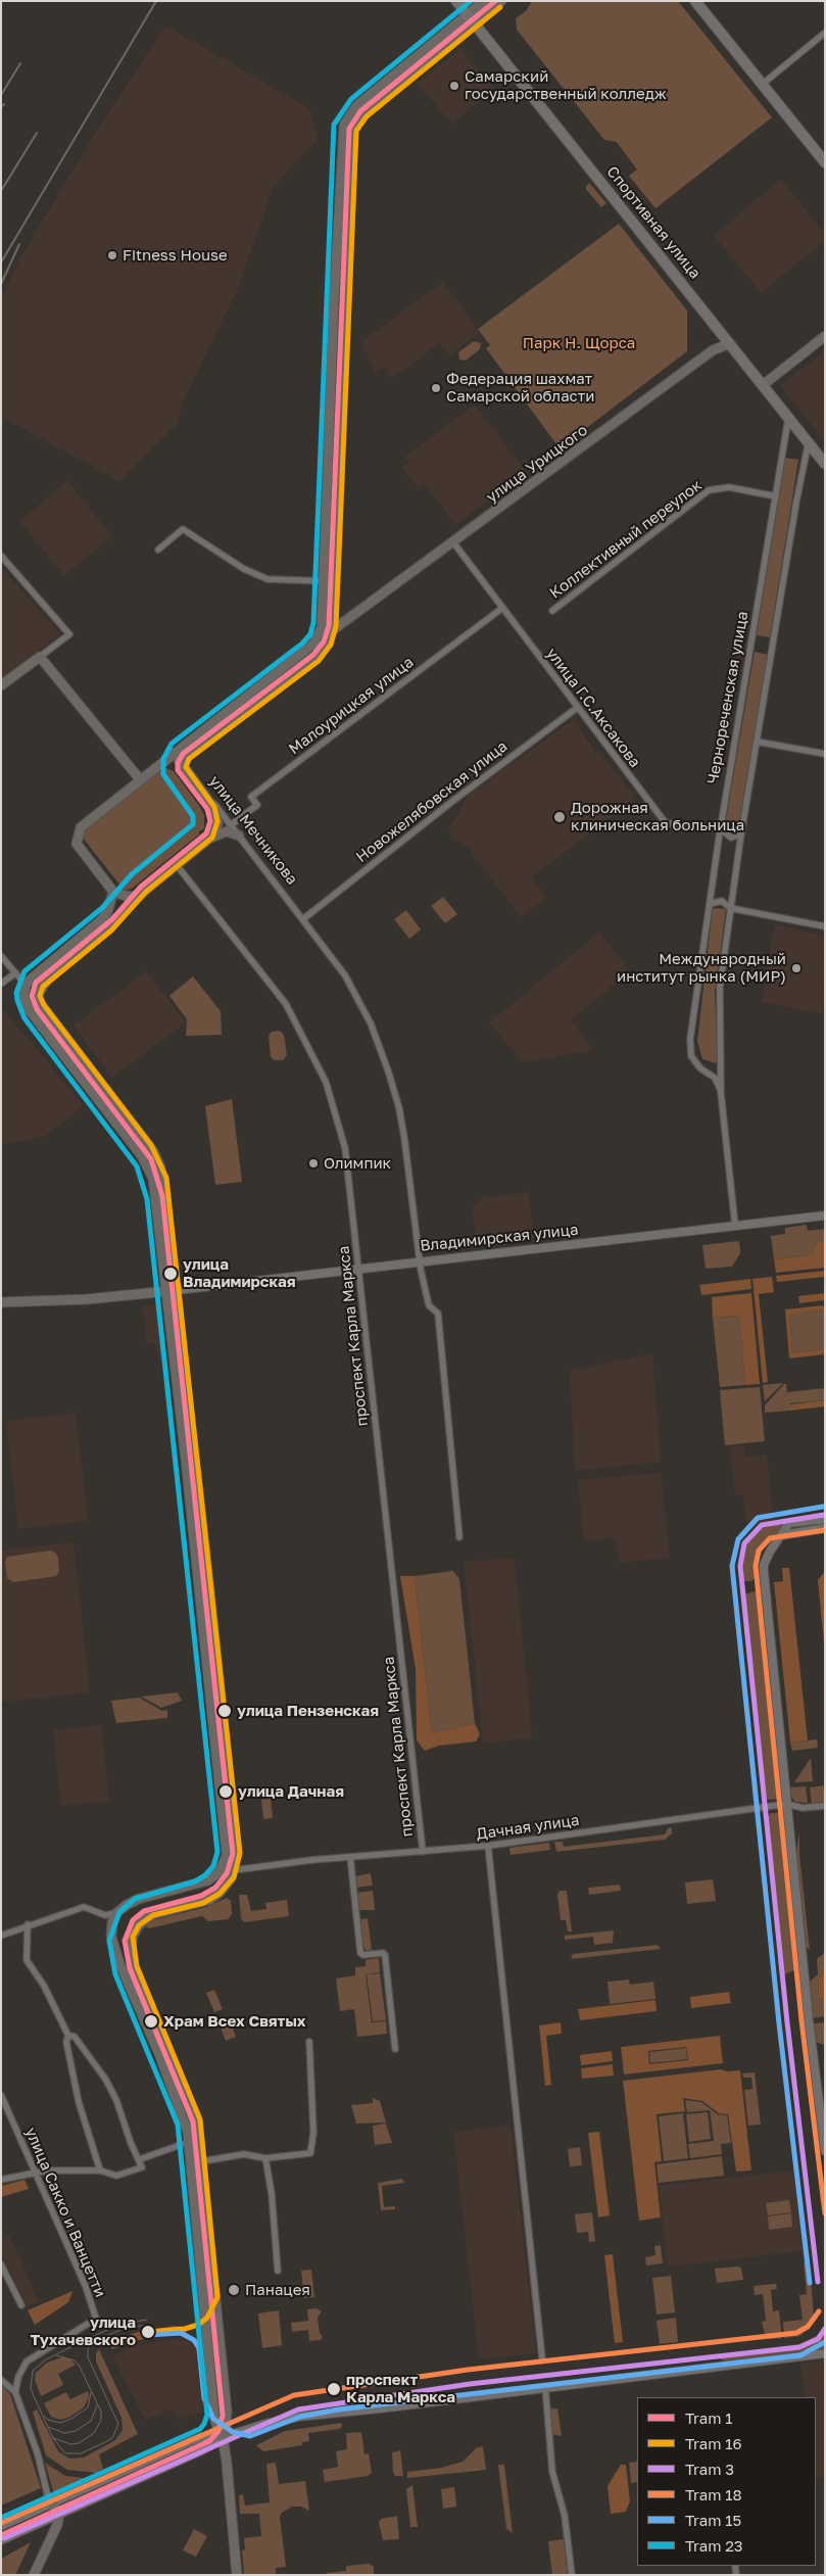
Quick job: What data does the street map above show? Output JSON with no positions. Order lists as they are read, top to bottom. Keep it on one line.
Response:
{"streets":{"main road":["Спортивная улица","улица Урицкого","улица Мечникова"],"street":["Коллективный переулок","Чернореченская улица","Малоурицкая улица","улица Г.С.Аксакова","Новожелябовская улица","Владимирская улица","проспект Карла Маркса","Дачная улица","улица Сакко и Ванцетти"]},"crossings":[["Спортивная улица","улица Урицкого"],["Спортивная улица","Чернореченская улица"],["улица Урицкого","улица Г.С.Аксакова"],["Коллективный переулок","Чернореченская улица"],["Чернореченская улица","улица Г.С.Аксакова"],["Чернореченская улица","Владимирская улица"],["Малоурицкая улица","улица Г.С.Аксакова"],["Малоурицкая улица","улица Мечникова"],["улица Г.С.Аксакова","Новожелябовская улица"],["Новожелябовская улица","улица Мечникова"],["Владимирская улица","проспект Карла Маркса"],["проспект Карла Маркса","Дачная улица"]],"parks":["Парк Н. Щорса"],"places":["Самарский государственный колледж","Fitness House","Федерация шахмат Самарской области","Дорожная клиническая больница","Международный институт рынка (МИР)","Олимпик","улица Владимирская","улица Пензенская","улица Дачная","Храм Всех Святых","Панацея","улица Тухачевского","проспект Карла Маркса"],"lines":["tram line 1","tram line 23","tram line 16","tram line 15","tram line 3","tram line 18"],"legend":["Tram 1","Tram 16","Tram 3","Tram 18","Tram 15","Tram 23"]}
